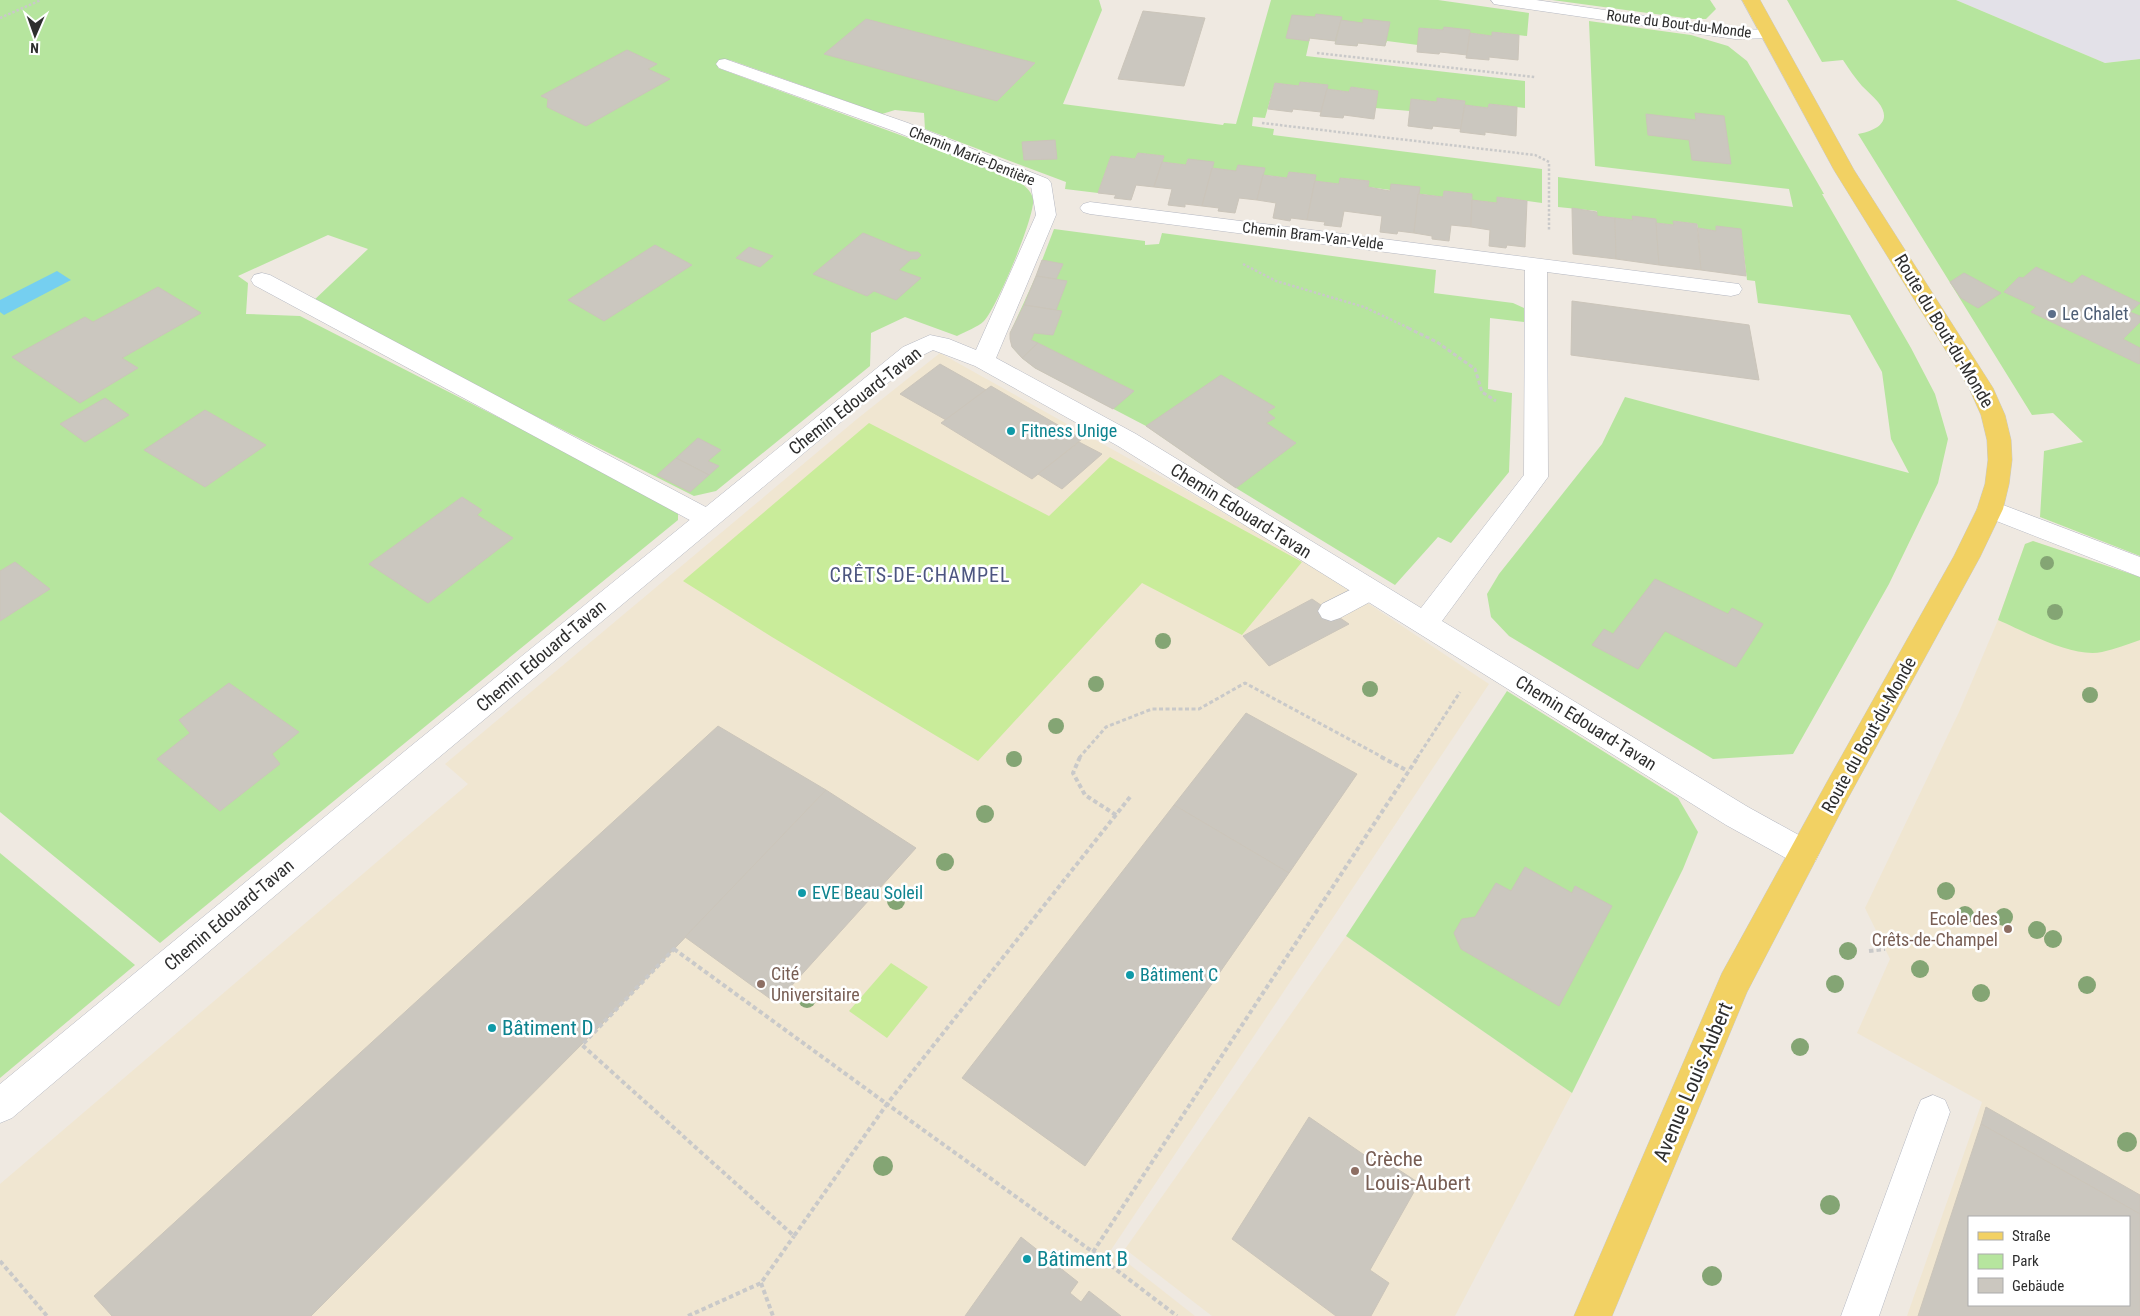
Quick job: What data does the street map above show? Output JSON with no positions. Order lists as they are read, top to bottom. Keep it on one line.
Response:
{"streets":{"main road":["Route du Bout-du-Monde","Avenue Louis-Aubert"],"street":["Chemin Marie-Dentière","Chemin Bram-Van-Velde","Chemin Edouard-Tavan"]},"crossings":[["Route du Bout-du-Monde","Chemin Edouard-Tavan"],["Route du Bout-du-Monde","Avenue Louis-Aubert"],["Chemin Marie-Dentière","Chemin Edouard-Tavan"],["Chemin Edouard-Tavan","Avenue Louis-Aubert"]],"districts":["CRÊTS-DE-CHAMPEL"],"places":["Le Chalet","Fitness Unige","EVE Beau Soleil","Ecole des Crêts-de-Champel","Bâtiment C","Cité Universitaire","Bâtiment D","Crèche Louis-Aubert","Bâtiment B"],"legend":["Straße","Park","Gebäude"],"north":"bottom"}
